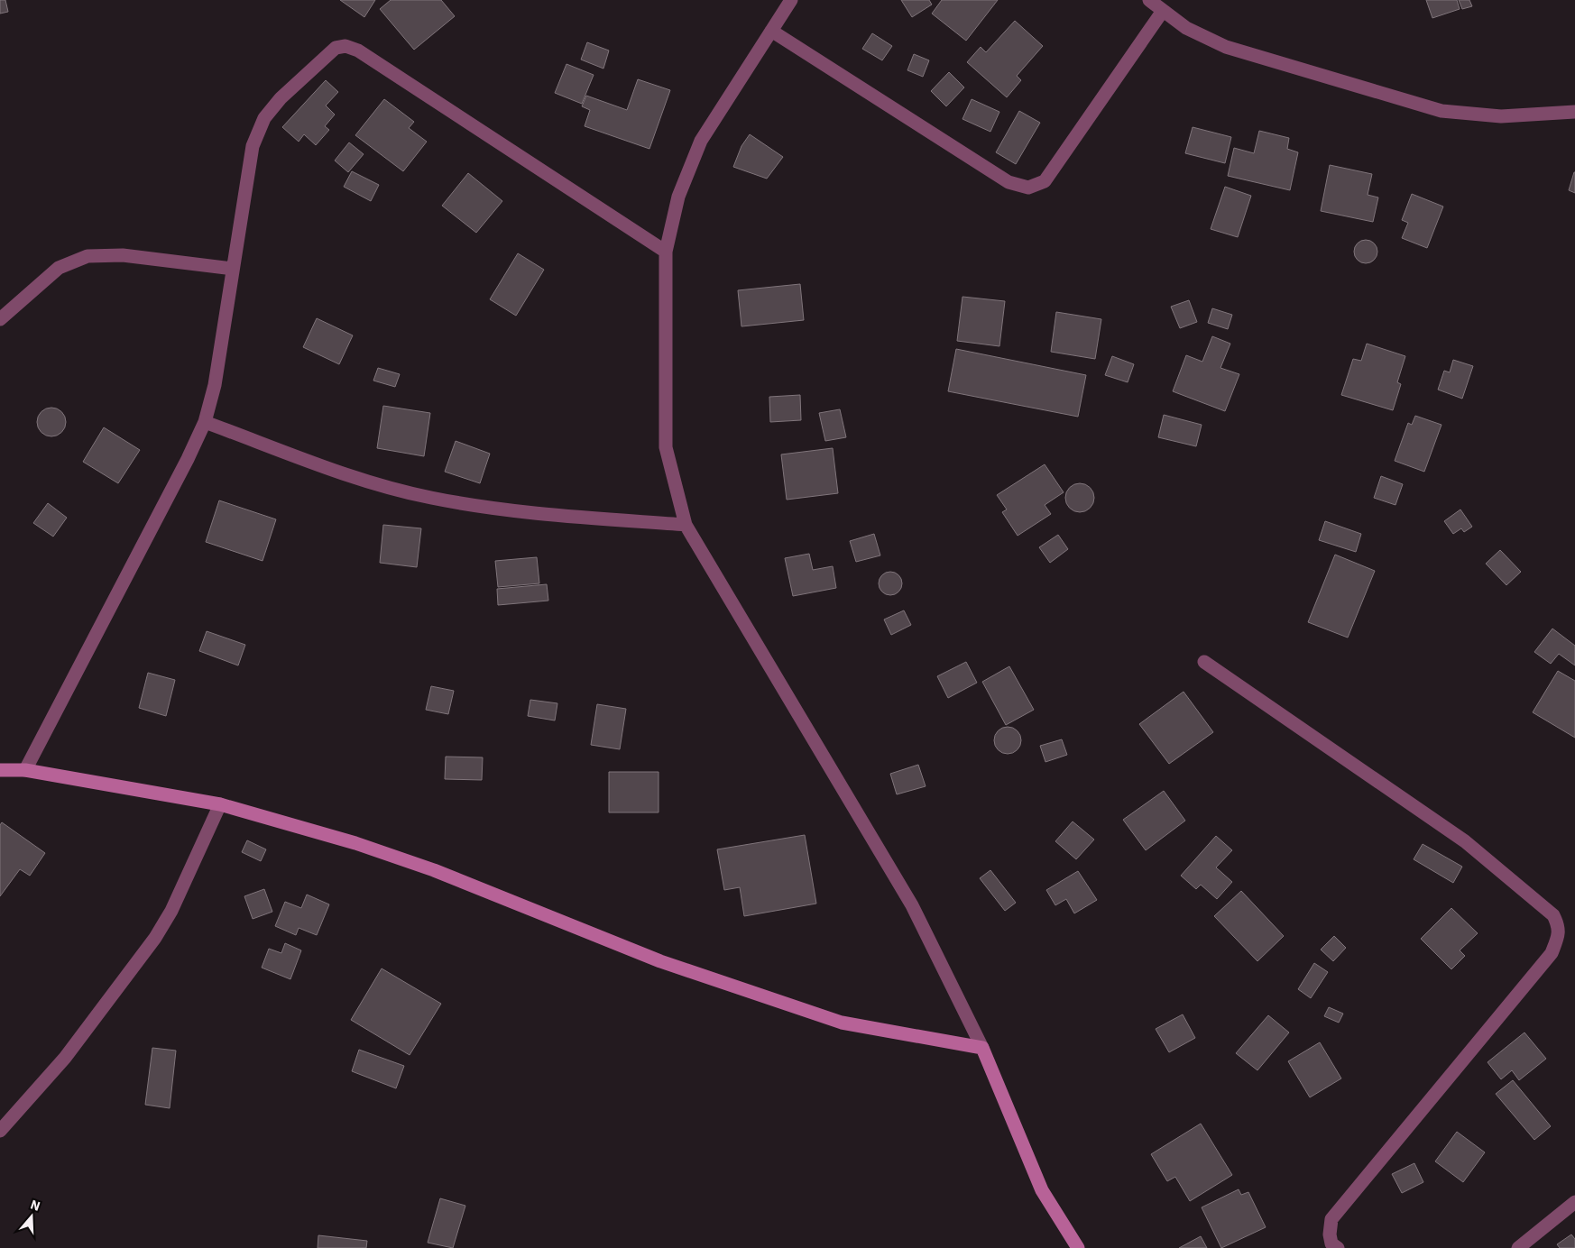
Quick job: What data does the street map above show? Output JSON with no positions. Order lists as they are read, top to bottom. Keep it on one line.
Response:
{"north":"top"}
